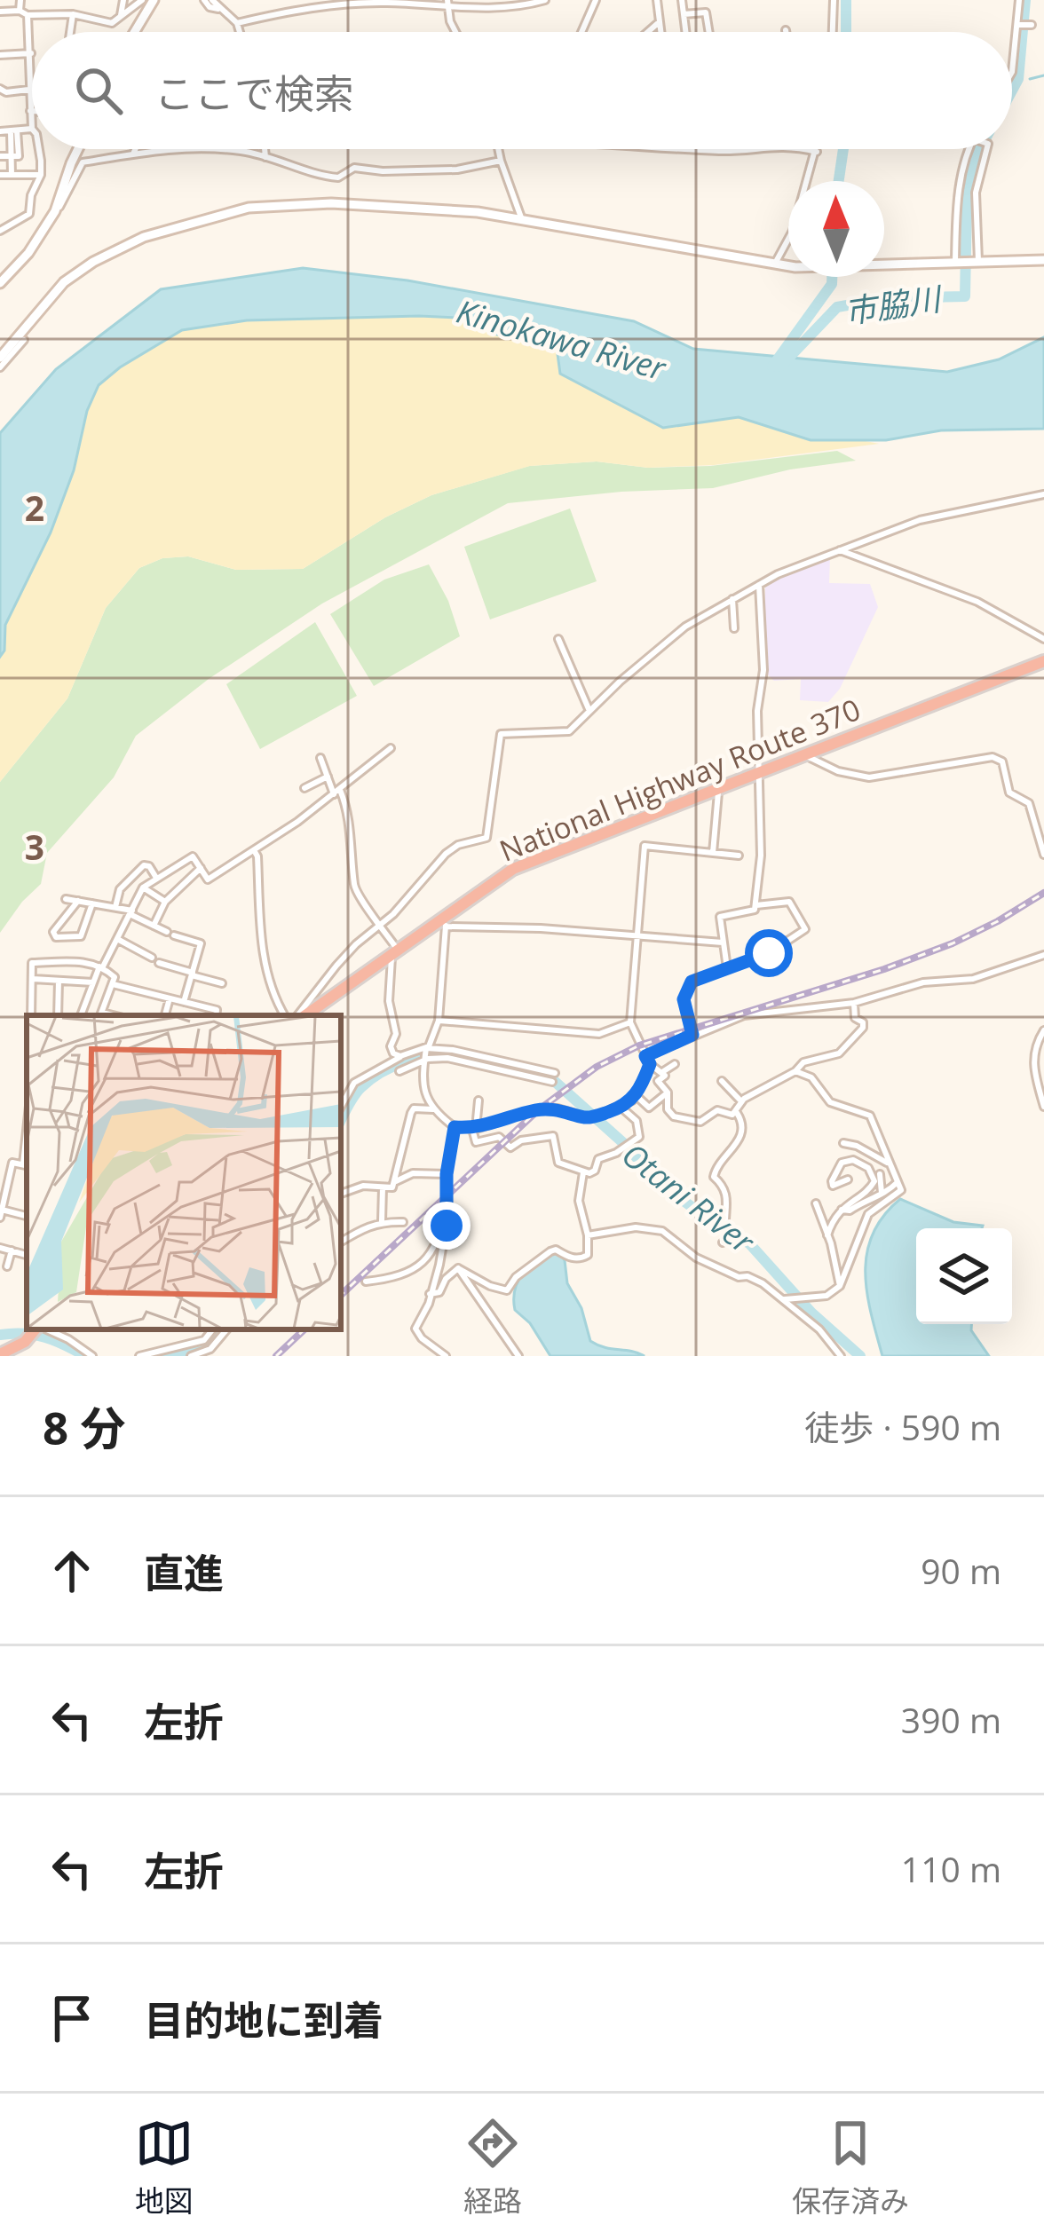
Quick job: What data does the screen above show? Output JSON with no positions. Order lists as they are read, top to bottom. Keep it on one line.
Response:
{"streets":{"highway":["National Highway Route 370"]},"water":["市脇川","Kinokawa River","Otani River"],"north":"top","page":{"search":"ここで検索","heading":["8 分","徒歩 · 590 m"],"list":[["直進","90 m"],["左折","390 m"],["左折","110 m"],"目的地に到着"],"nav":["地図","経路","保存済み"]},"grid":{"rows":["2","3"]}}
